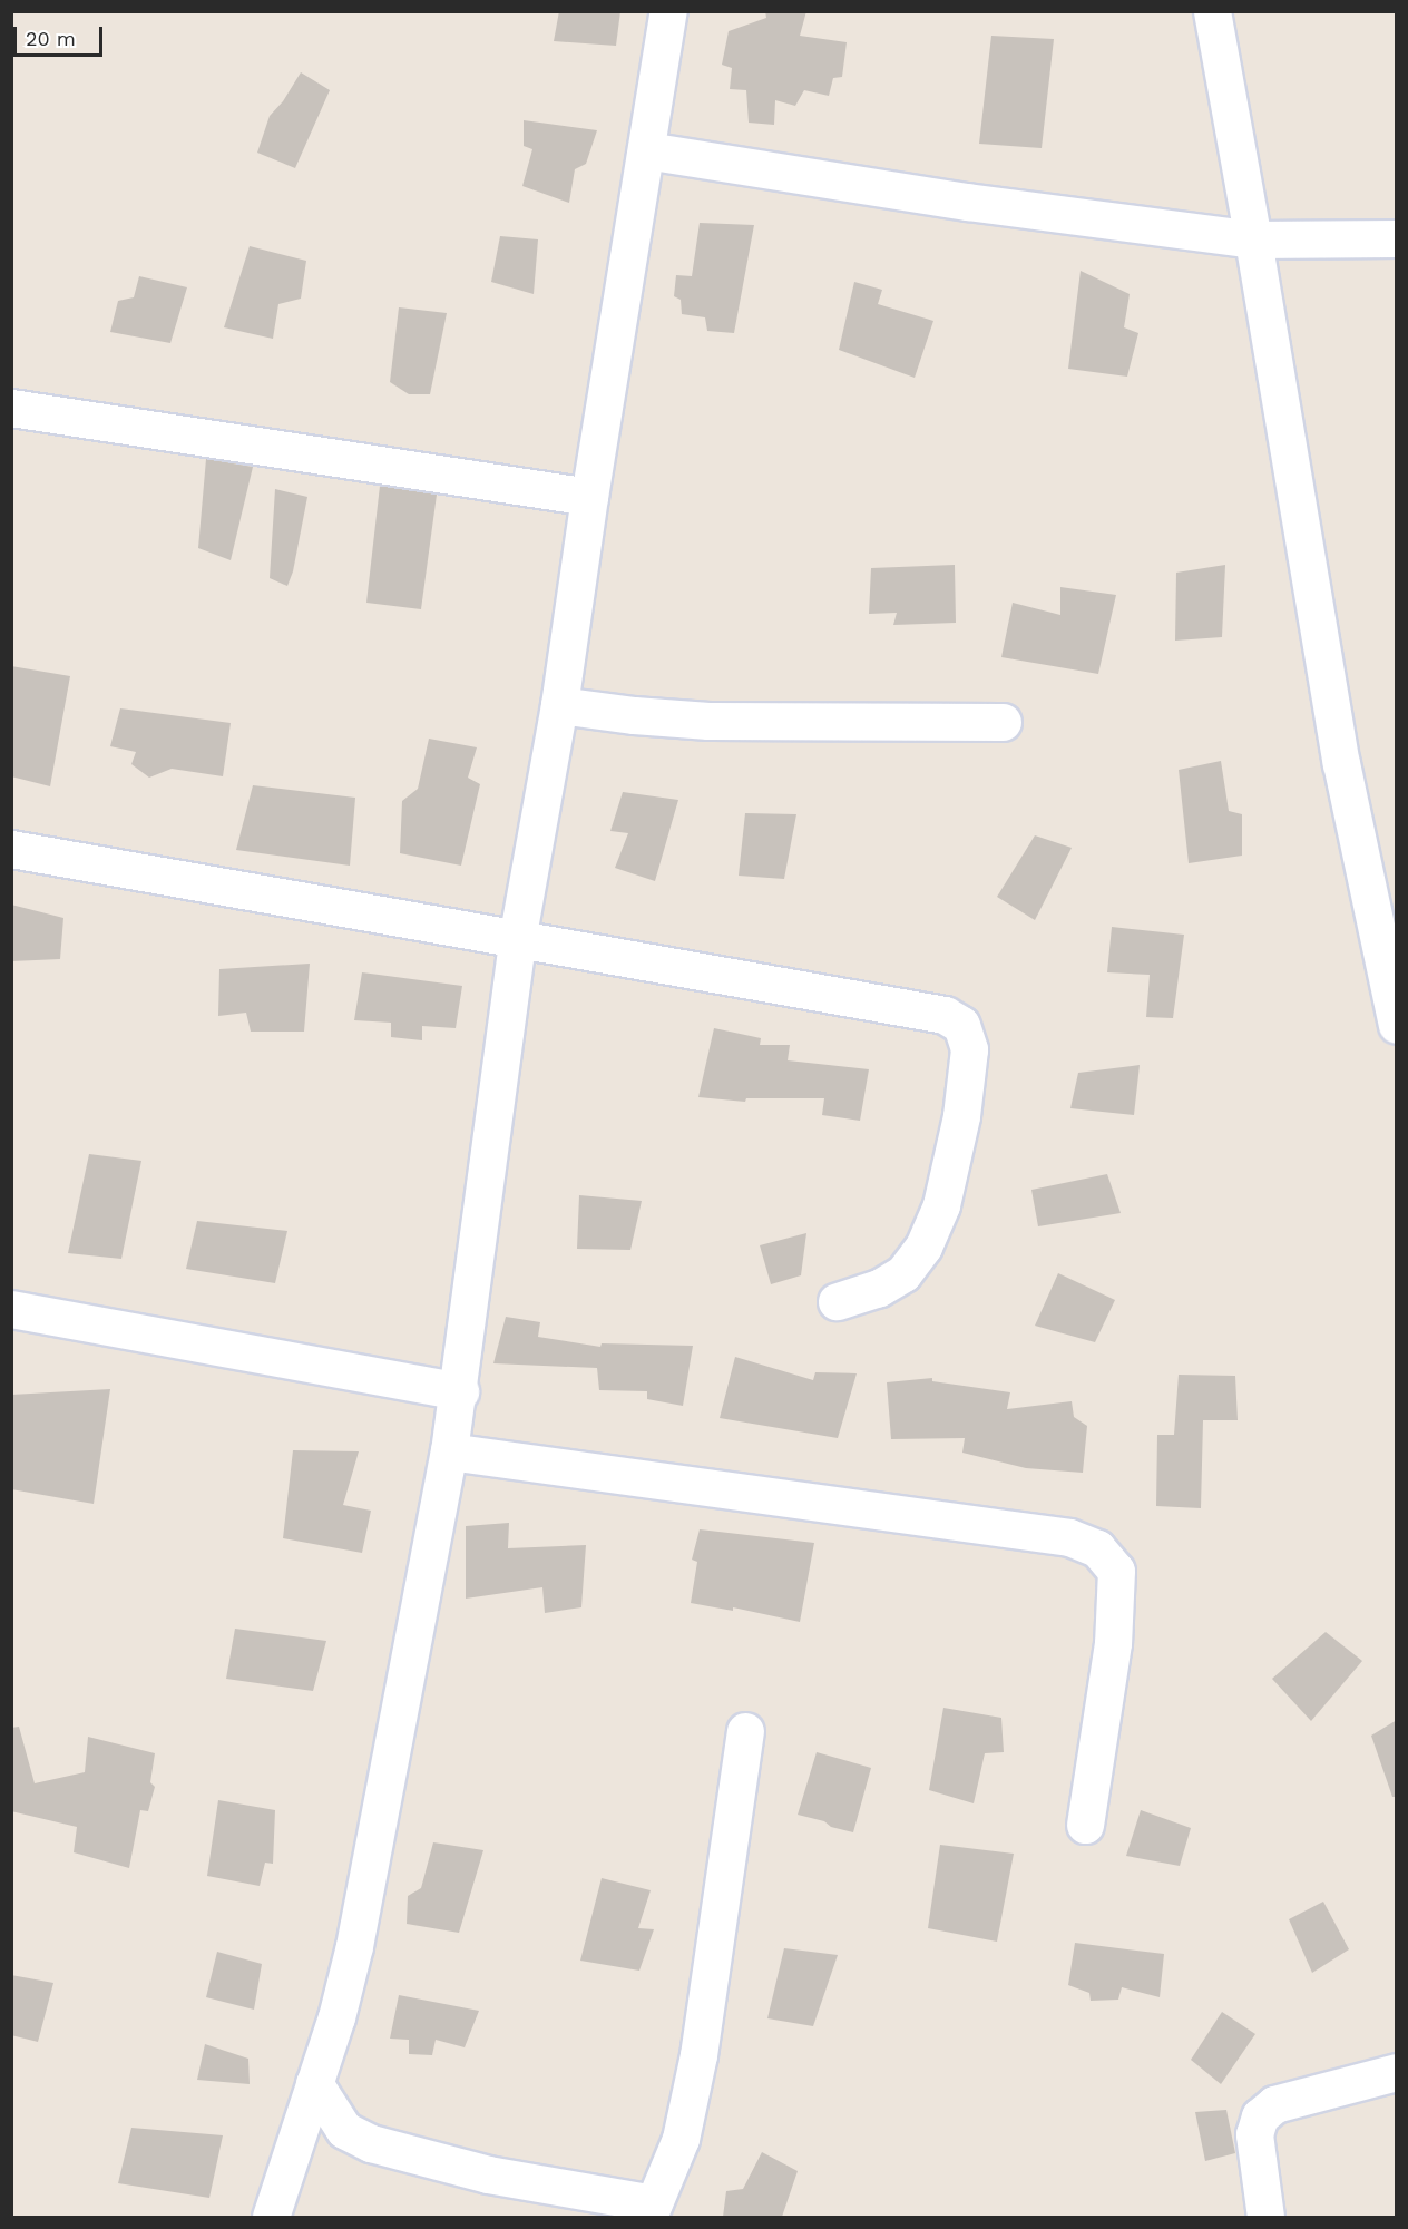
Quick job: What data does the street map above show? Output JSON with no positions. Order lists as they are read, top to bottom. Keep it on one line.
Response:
{"scale_bar":"20 m"}
